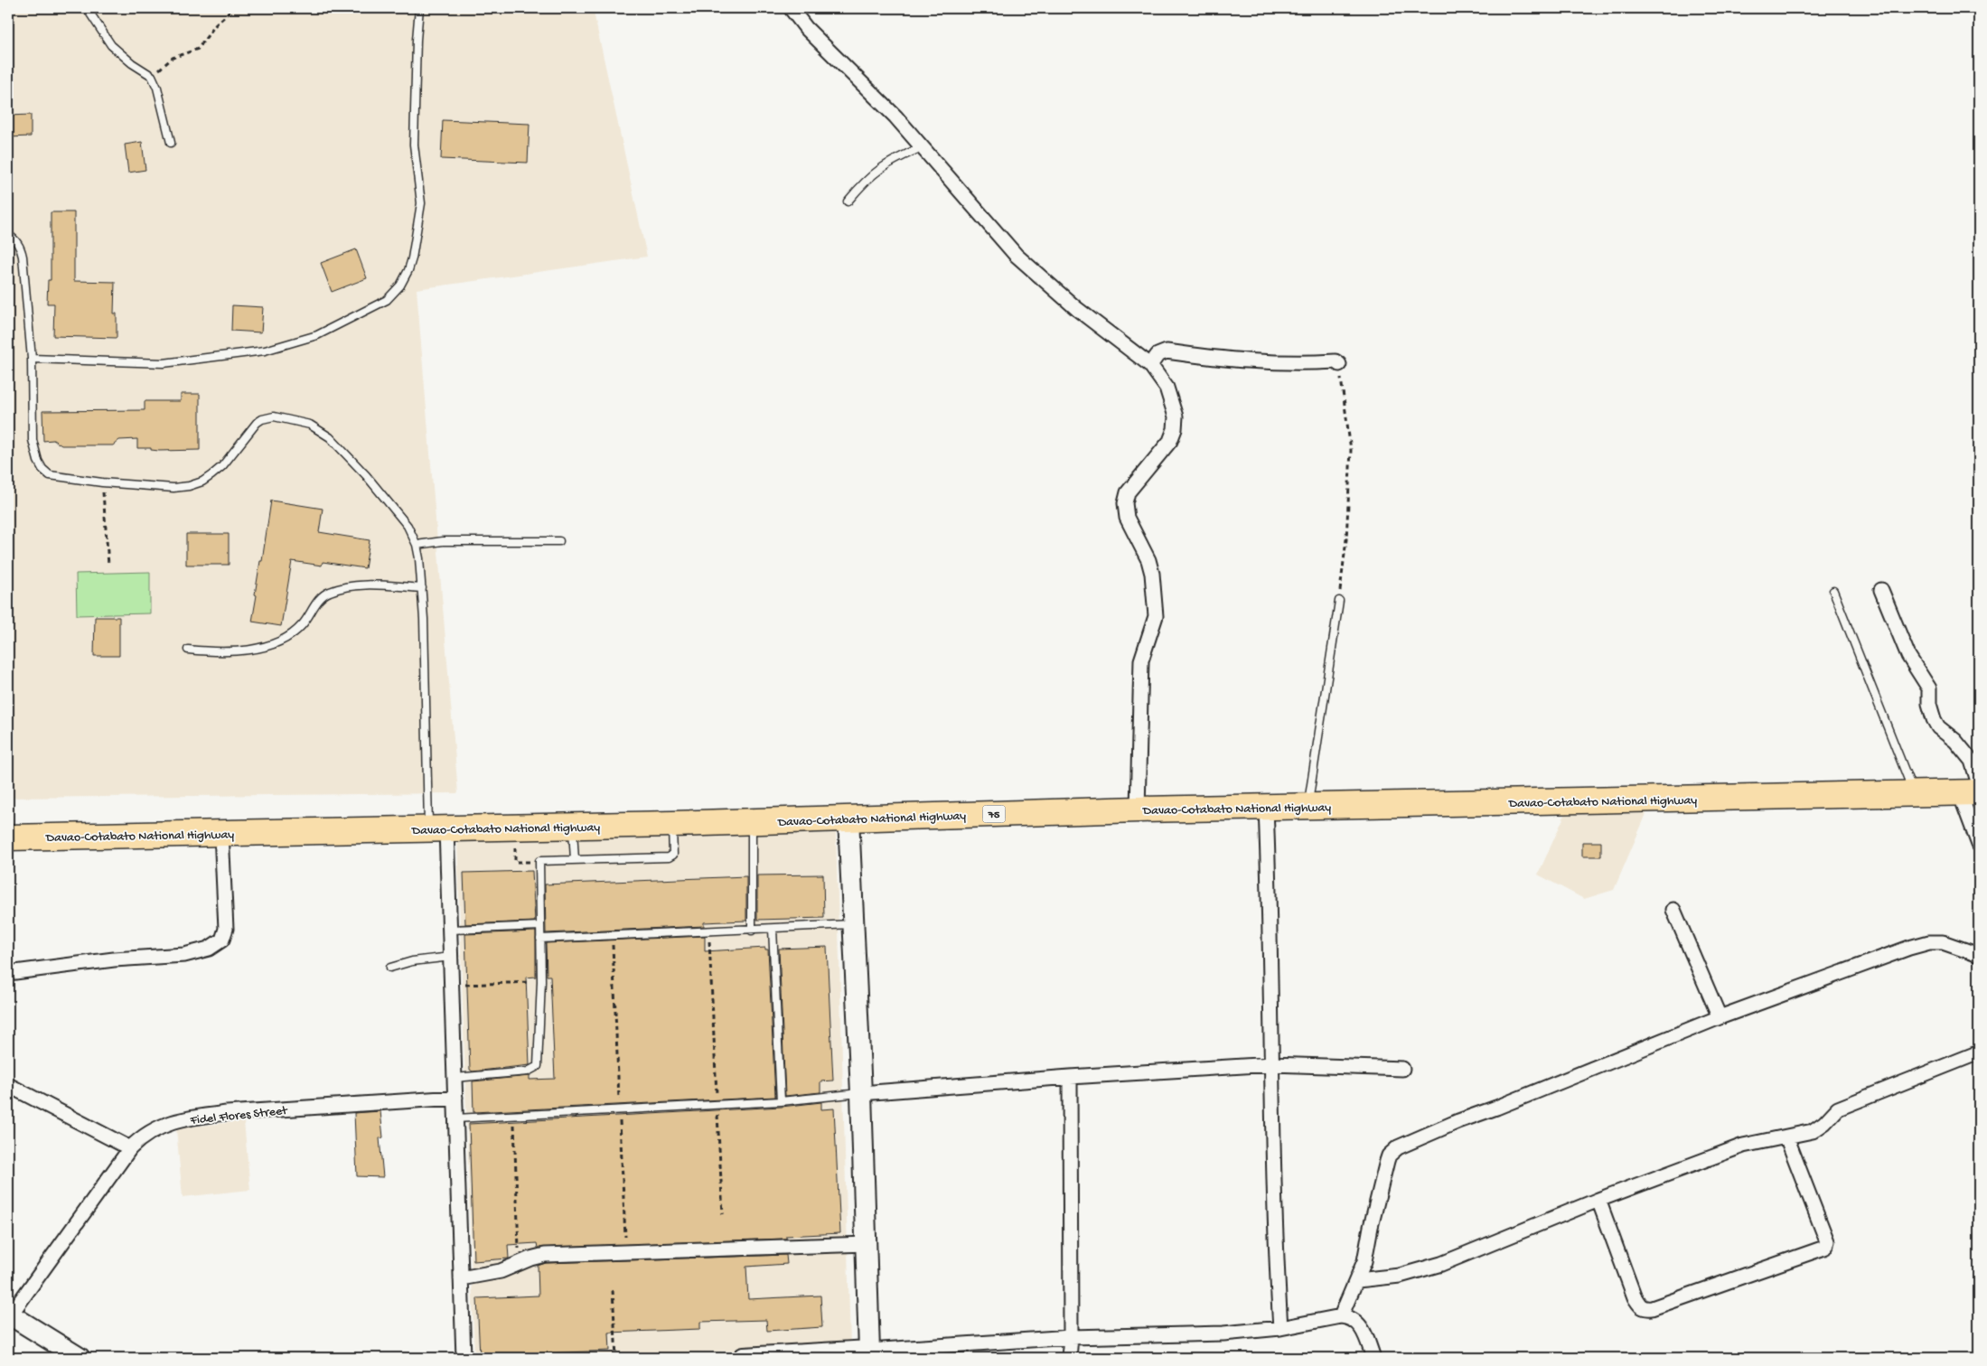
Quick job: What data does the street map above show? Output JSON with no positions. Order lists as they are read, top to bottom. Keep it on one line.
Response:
{"streets":{"highway":["Davao-Cotabato National Highway","75"],"street":["Fidel Flores Street"]}}
